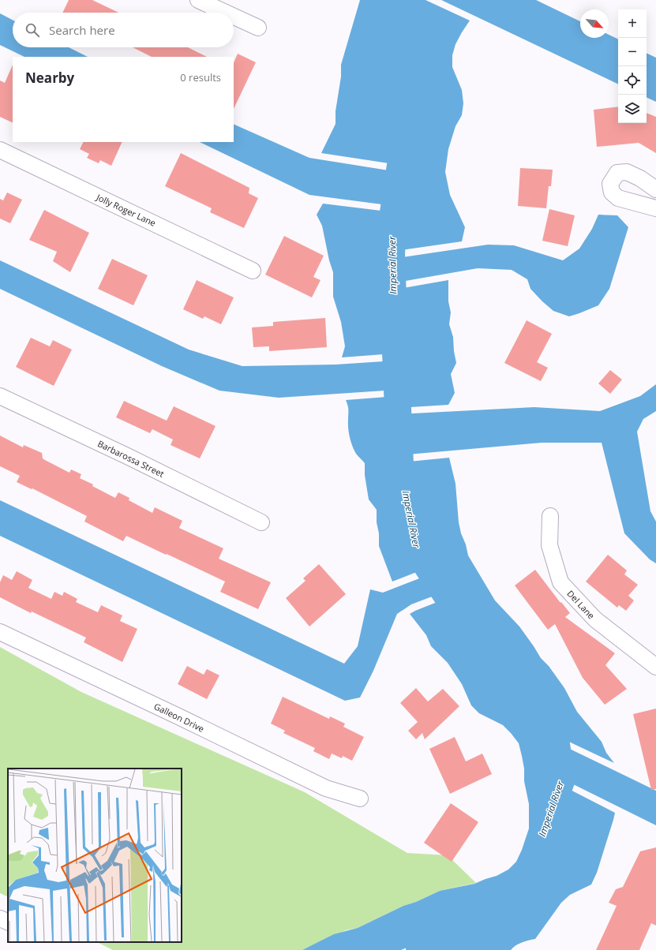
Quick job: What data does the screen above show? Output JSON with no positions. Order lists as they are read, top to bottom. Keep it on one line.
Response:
{"streets":{"street":["Jolly Roger Lane","Barbarossa Street","Del Lane","Galleon Drive"]},"water":["Imperial River"],"north":"bottom right","page":{"map_buttons":["+","−"],"search":"Search here","heading":["Nearby","0 results"]}}
